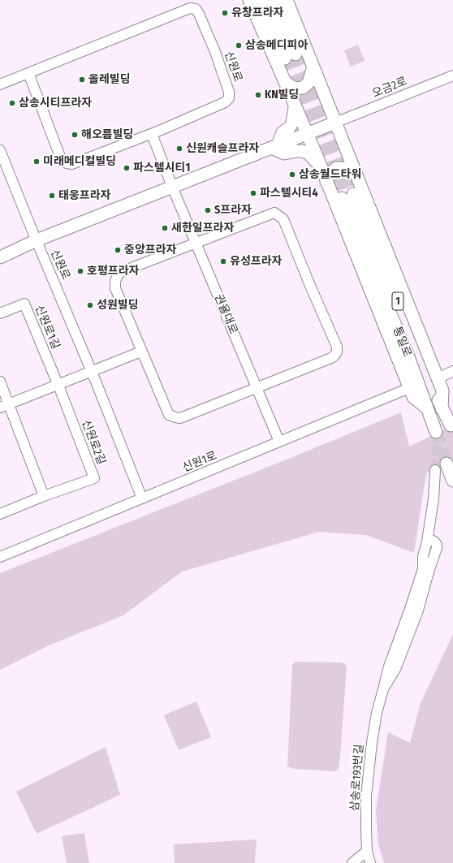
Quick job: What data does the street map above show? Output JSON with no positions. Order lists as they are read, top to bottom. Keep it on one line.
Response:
{"streets":{"main road":["1","통일로"],"street":["신원로","오금2로","권율대로","신원로1길","신원로2길","신원1로","삼송로193번길"]},"crossings":[["신원로","권율대로"],["신원로","신원1로"],["권율대로","신원1로"],["신원로1길","신원로2길"]],"places":["유창프라자","삼송메디피아","올레빌딩","KN빌딩","삼송시티프라자","해오름빌딩","신원캐슬프라자","미래메디컬빌딩","파스텔시티1","삼송월드타워","파스텔시티4","태웅프라자","S프라자","새한일프라자","중앙프라자","유성프라자","호평프라자","성원빌딩"]}
